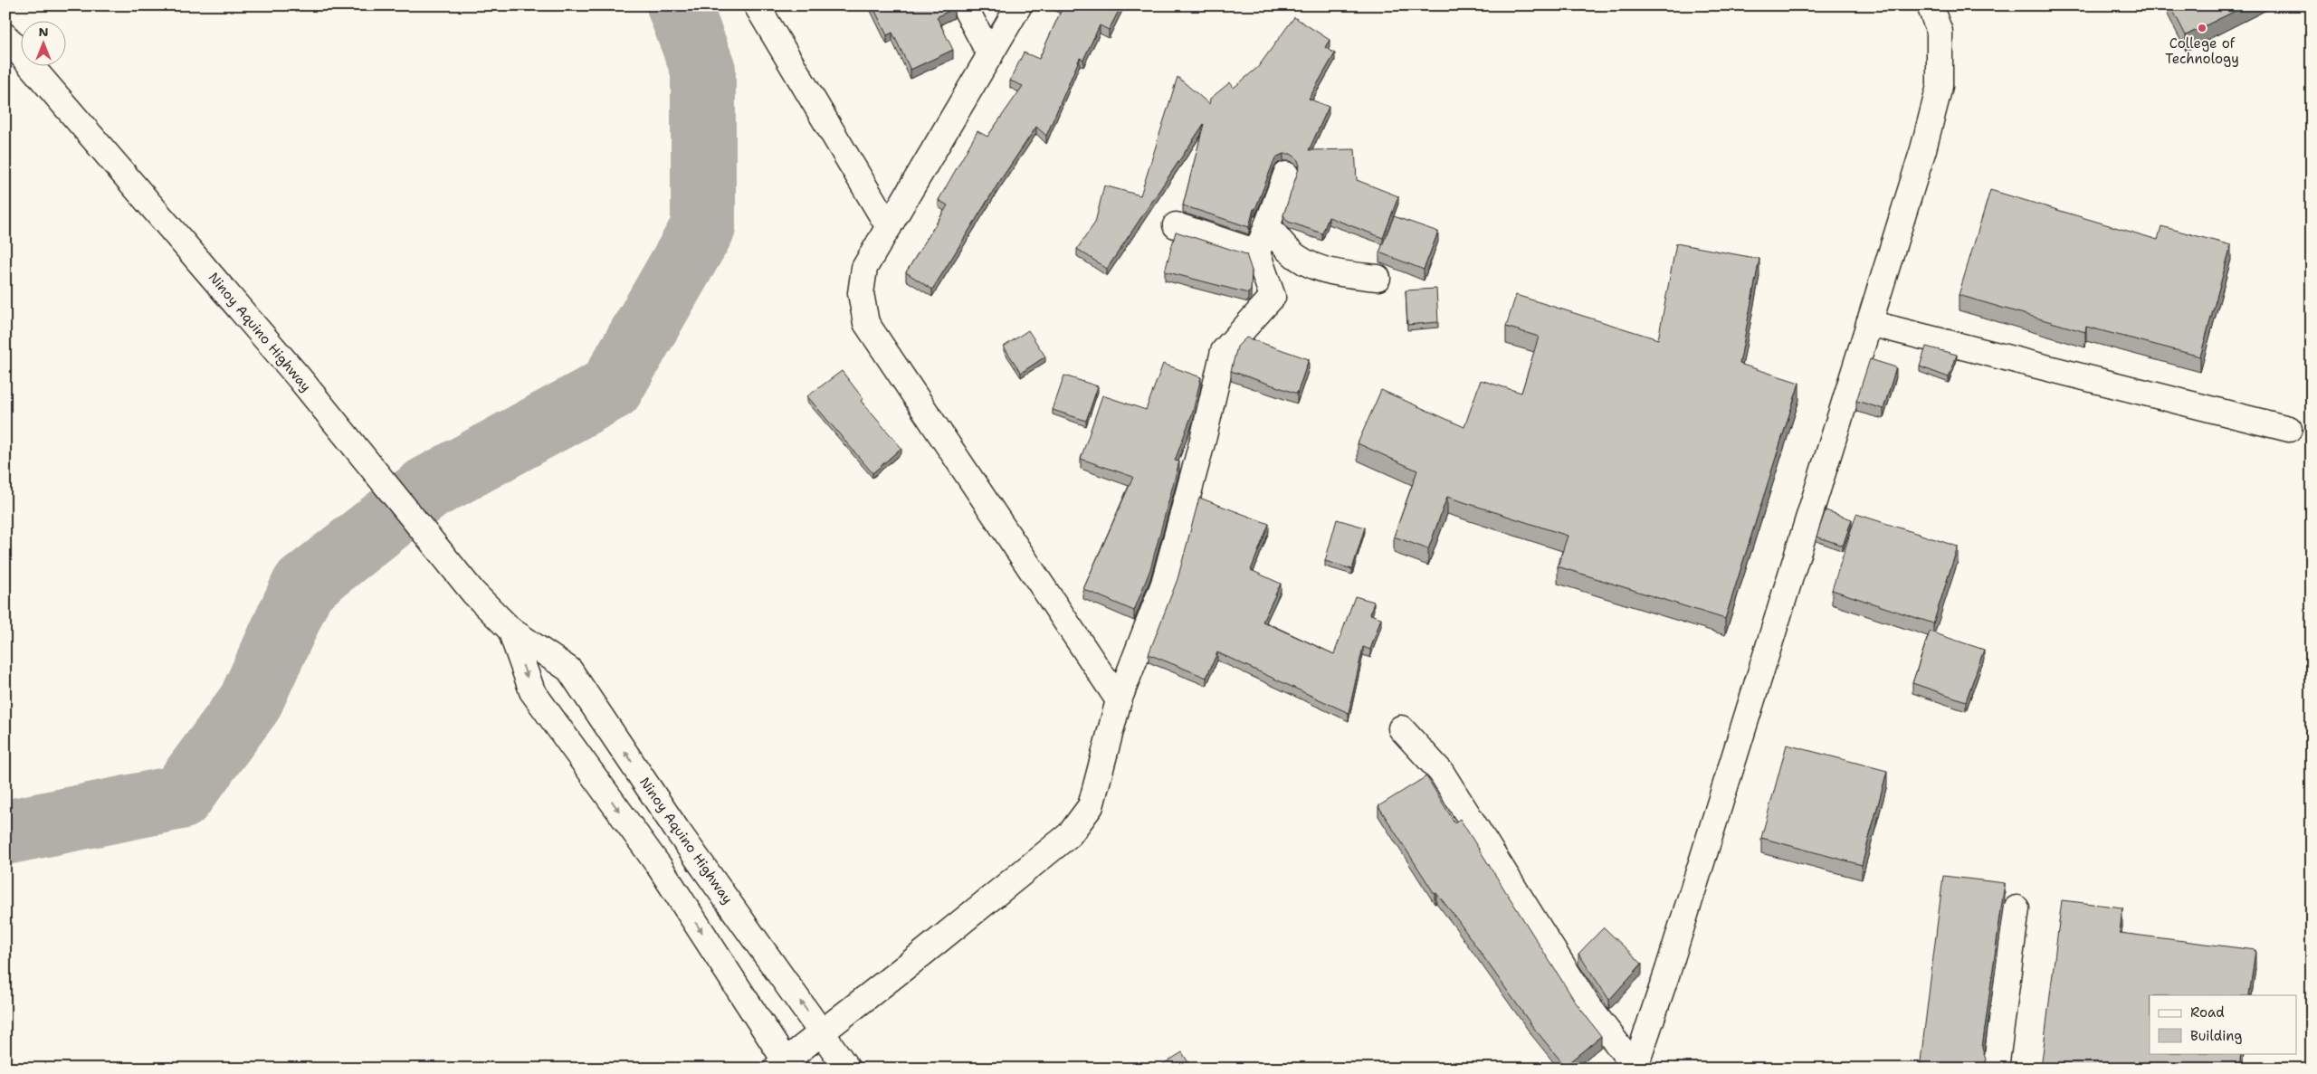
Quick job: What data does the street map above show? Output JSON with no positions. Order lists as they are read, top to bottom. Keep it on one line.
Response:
{"streets":{"street":["Ninoy Aquino Highway"]},"places":["College of Technology"],"legend":["Road","Building"],"north":"top"}
